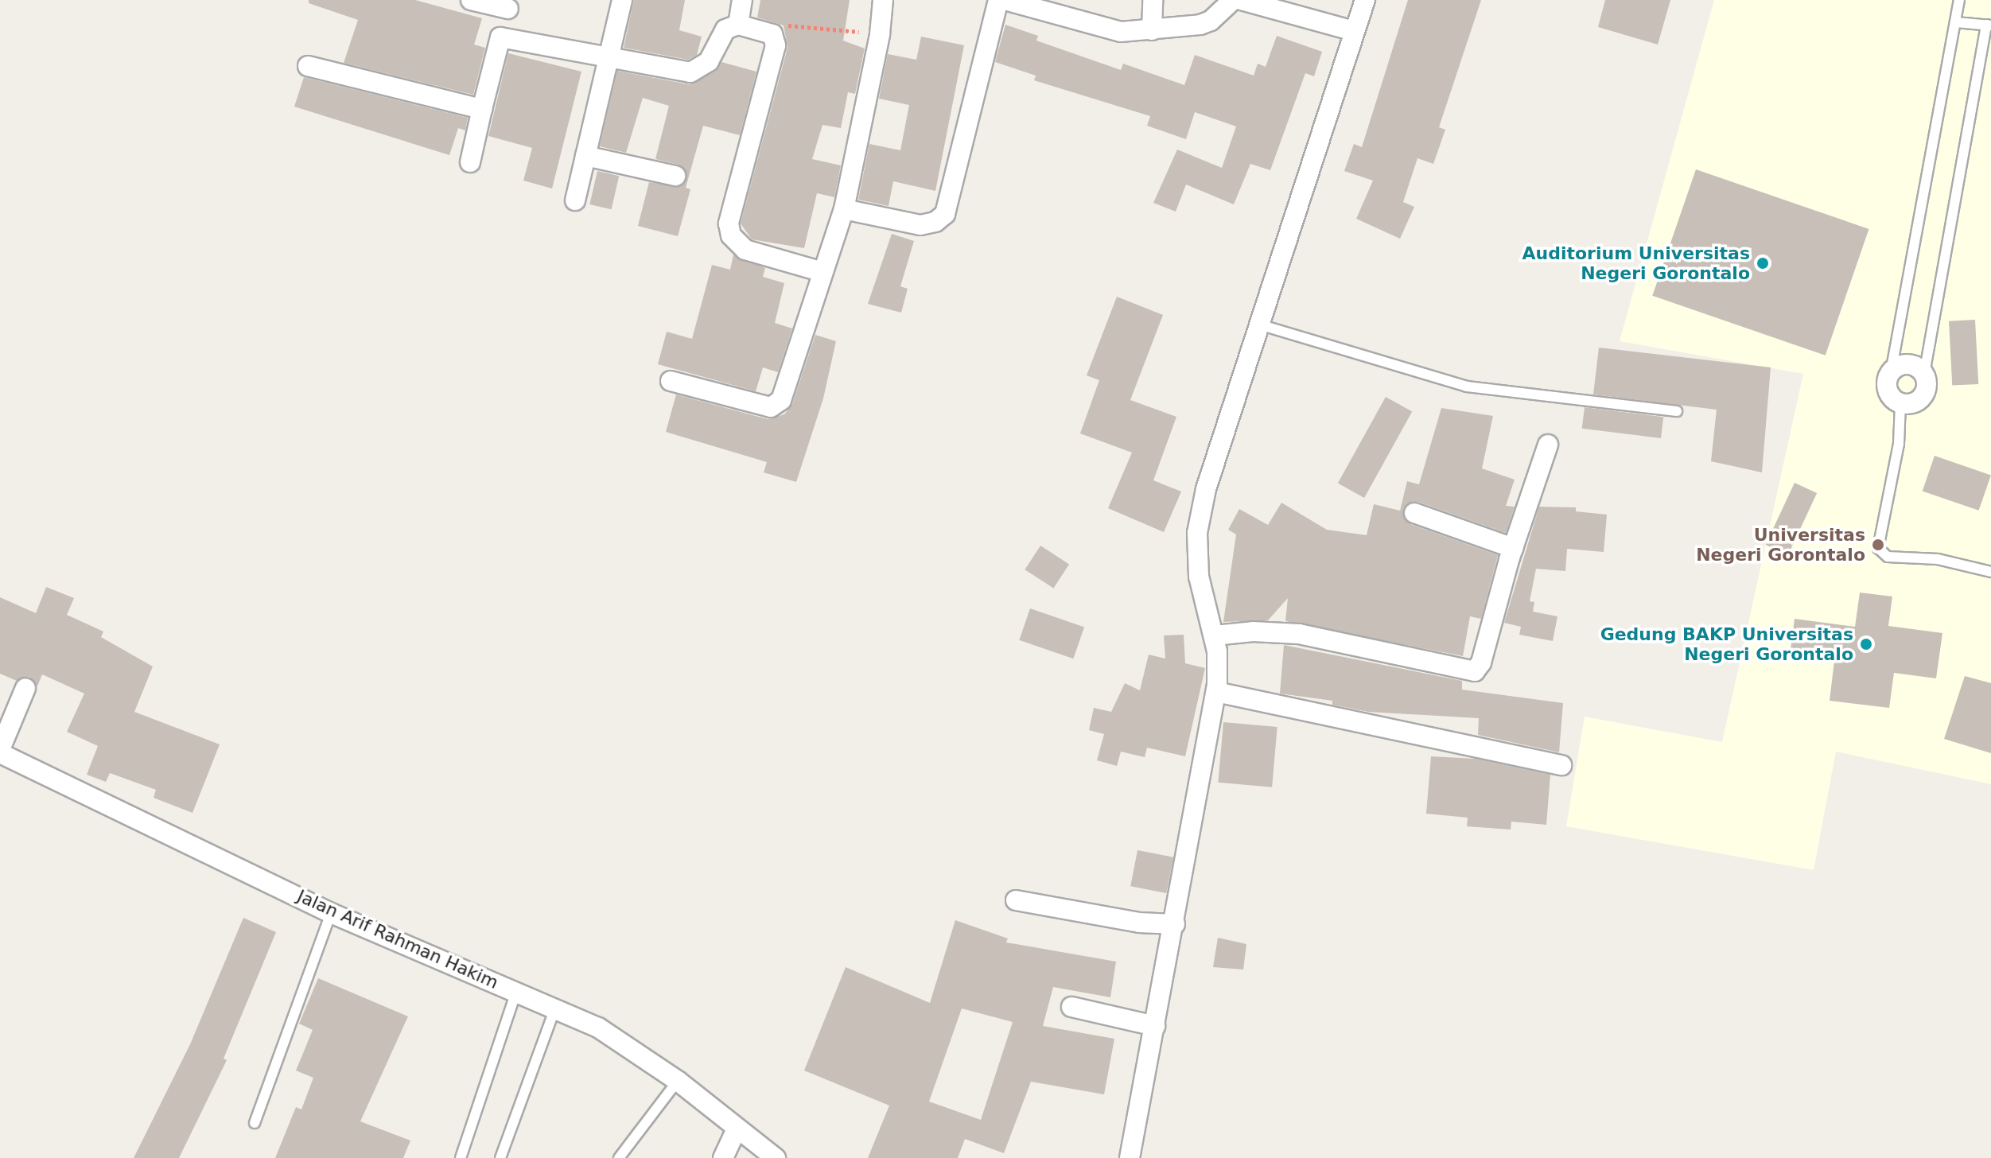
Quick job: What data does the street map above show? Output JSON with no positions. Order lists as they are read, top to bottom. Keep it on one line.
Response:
{"streets":{"street":["Jalan Arif Rahman Hakim"]},"places":["Auditorium Universitas Negeri Gorontalo","Universitas Negeri Gorontalo","Gedung BAKP Universitas Negeri Gorontalo"]}
